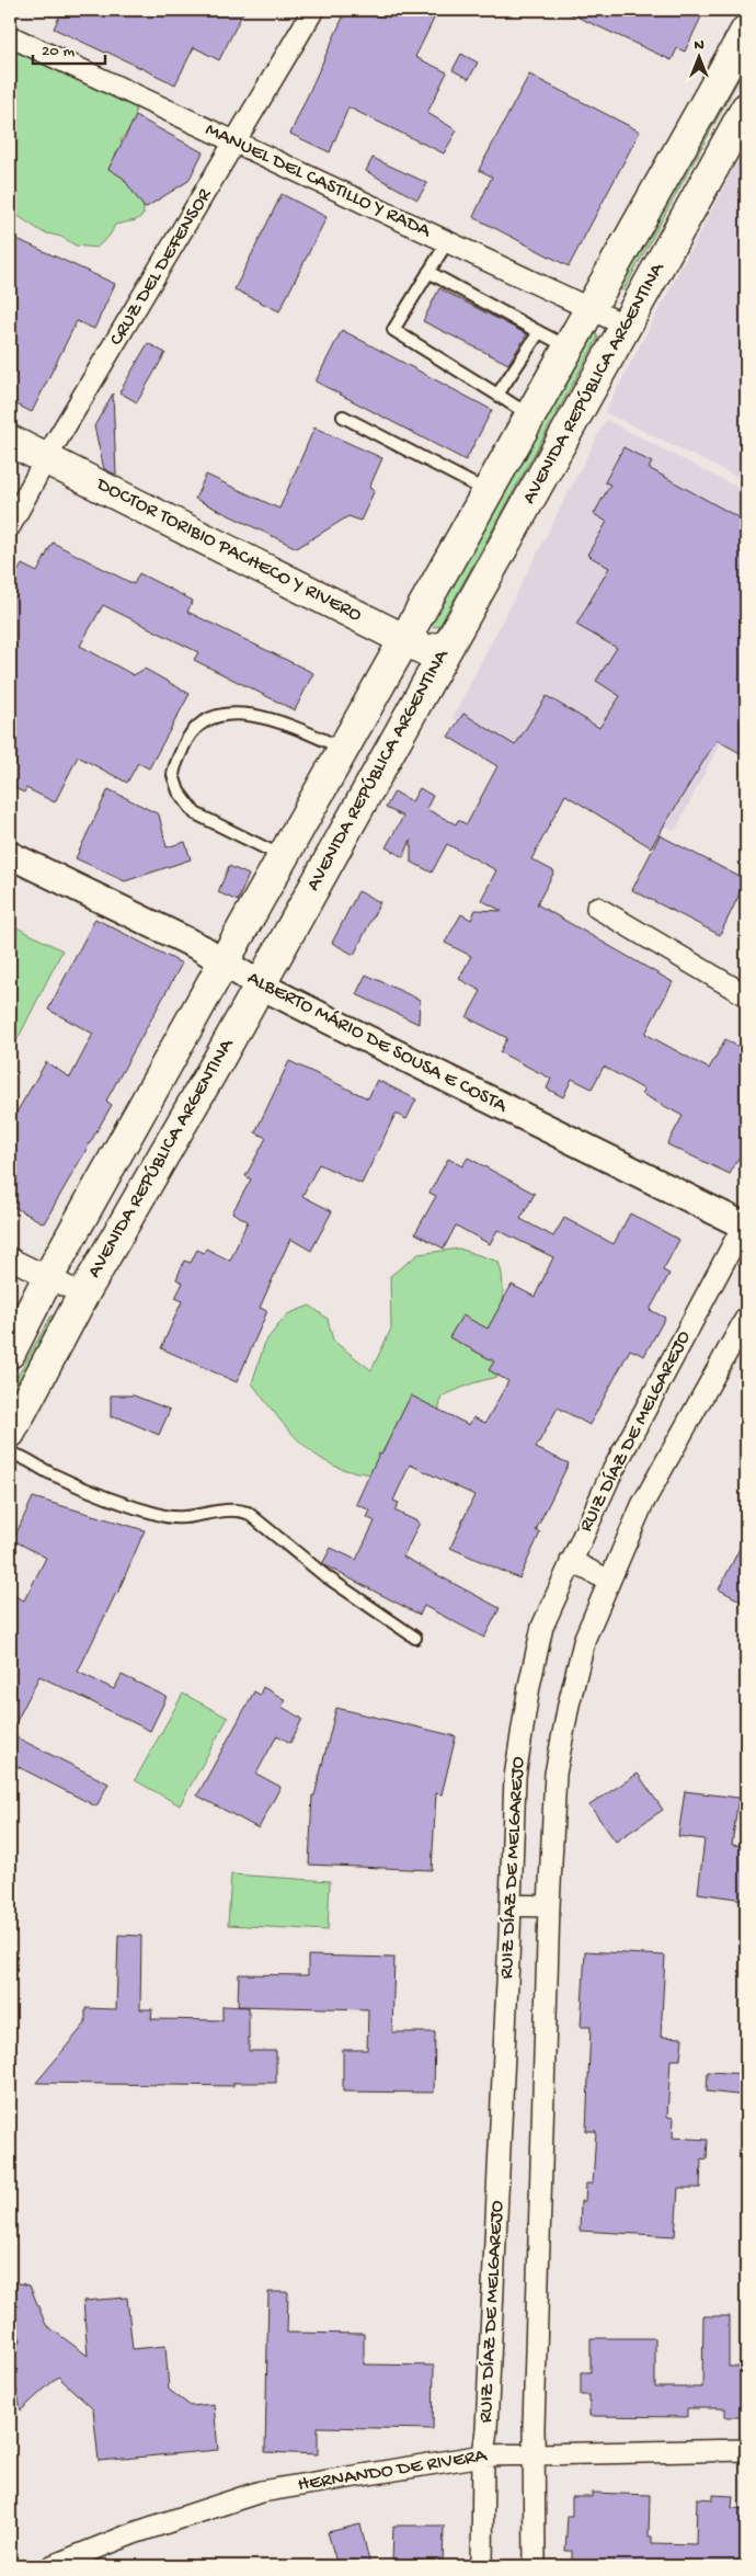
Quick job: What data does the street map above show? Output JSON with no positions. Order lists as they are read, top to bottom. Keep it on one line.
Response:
{"streets":{"main road":["AVENIDA REPÚBLICA ARGENTINA","DOCTOR TORIBIO PACHECO Y RIVERO"],"street":["MANUEL DEL CASTILLO Y RADA","CRUZ DEL DEFENSOR","ALBERTO MÁRIO DE SOUSA E COSTA","RUIZ DÍAZ DE MELGAREJO","HERNANDO DE RIVERA"]},"crossings":[["MANUEL DEL CASTILLO Y RADA","CRUZ DEL DEFENSOR"],["MANUEL DEL CASTILLO Y RADA","AVENIDA REPÚBLICA ARGENTINA"],["CRUZ DEL DEFENSOR","DOCTOR TORIBIO PACHECO Y RIVERO"],["AVENIDA REPÚBLICA ARGENTINA","DOCTOR TORIBIO PACHECO Y RIVERO"],["AVENIDA REPÚBLICA ARGENTINA","ALBERTO MÁRIO DE SOUSA E COSTA"],["ALBERTO MÁRIO DE SOUSA E COSTA","RUIZ DÍAZ DE MELGAREJO"],["RUIZ DÍAZ DE MELGAREJO","HERNANDO DE RIVERA"]],"scale_bar":"20 m","north":"top"}
